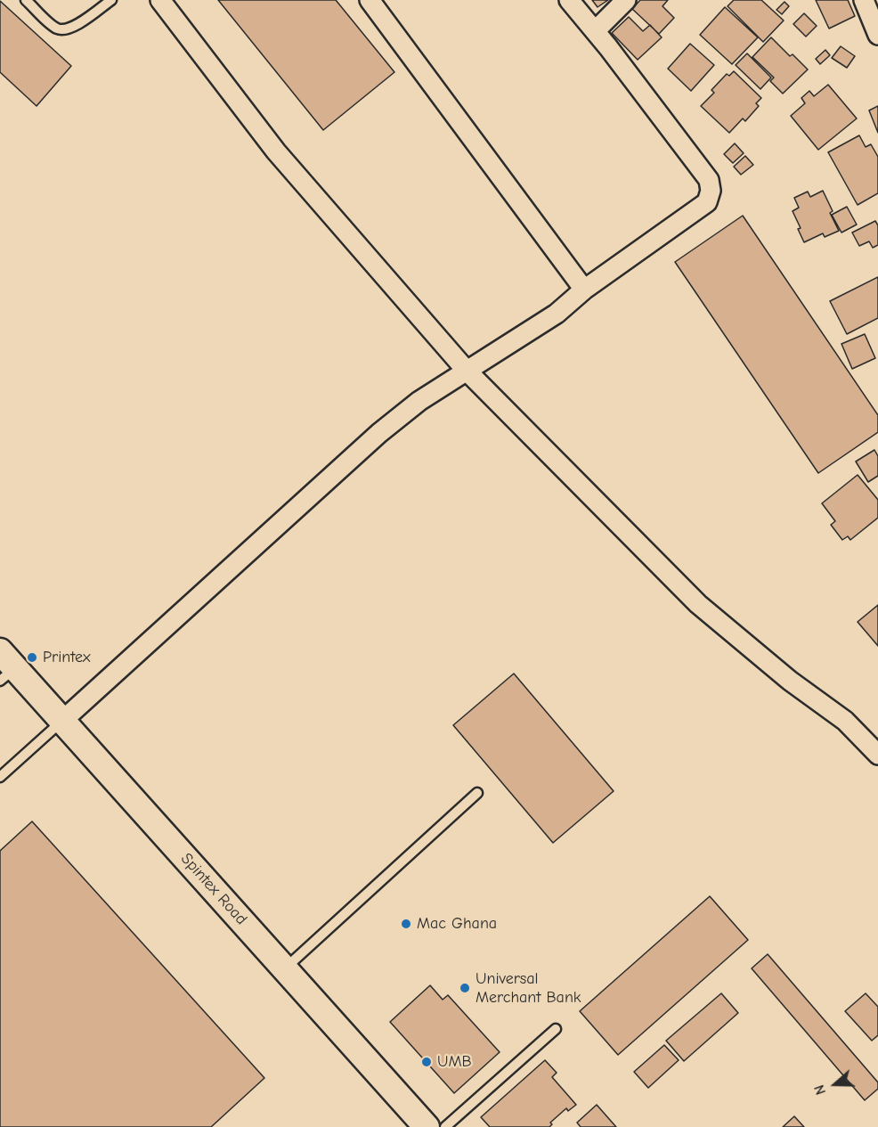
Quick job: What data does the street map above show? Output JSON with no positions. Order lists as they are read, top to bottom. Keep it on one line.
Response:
{"streets":{"main road":["Spintex Road"]},"places":["Printex","Mac Ghana","Universal Merchant Bank","UMB"],"north":"left"}
